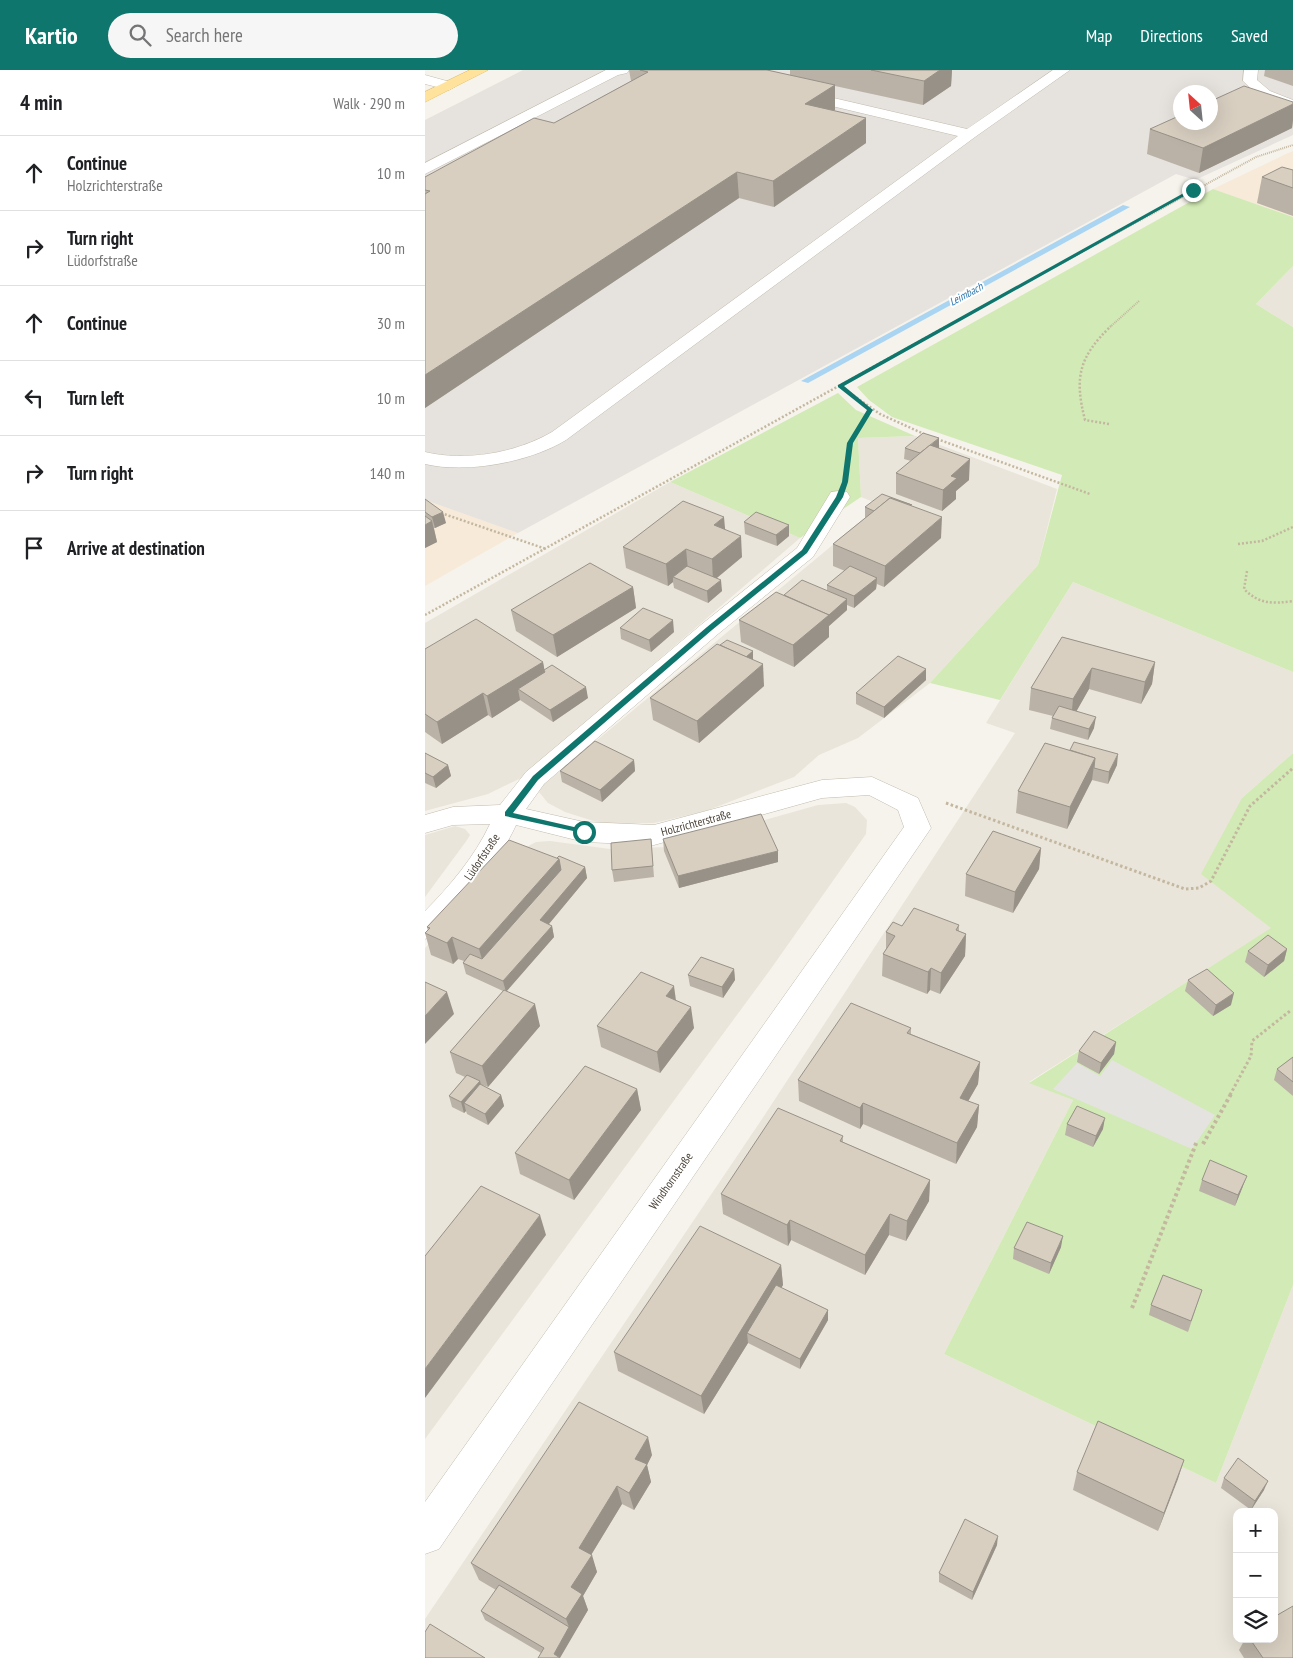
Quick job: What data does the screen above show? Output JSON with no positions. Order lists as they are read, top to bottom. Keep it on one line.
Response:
{"streets":{"street":["Holzrichterstraße","Lüdorfstraße","Windhornstraße"]},"crossings":[["Holzrichterstraße","Lüdorfstraße"],["Holzrichterstraße","Windhornstraße"]],"water":["Leimbach"],"north":"top left","page":{"header":"Kartio","search":"Search here","nav":["Map","Directions","Saved"],"heading":["4 min","Walk · 290 m"],"list":[["Continue","Holzrichterstraße","10 m"],["Turn right","Lüdorfstraße","100 m"],["Continue","30 m"],["Turn left","10 m"],["Turn right","140 m"],"Arrive at destination"],"map_buttons":["+","−"]}}
